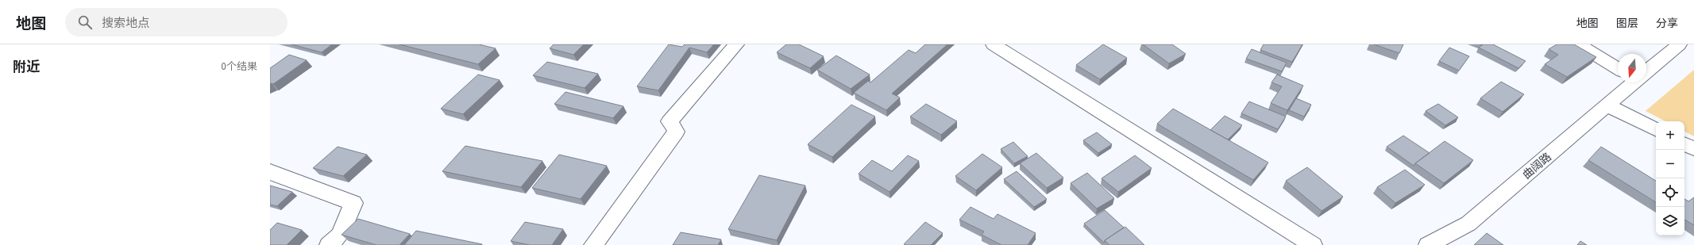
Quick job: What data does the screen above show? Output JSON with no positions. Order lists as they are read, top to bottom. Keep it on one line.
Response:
{"streets":{"street":["曲阔路"]},"north":"bottom","page":{"header":"地图","search":"搜索地点","nav":["地图","图层","分享"],"heading":["附近","0个结果"],"map_buttons":["+","−"]}}
